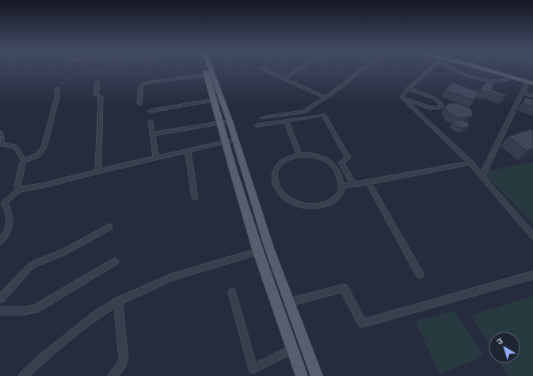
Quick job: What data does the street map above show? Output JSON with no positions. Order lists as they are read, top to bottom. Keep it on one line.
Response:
{"north":"top left"}
